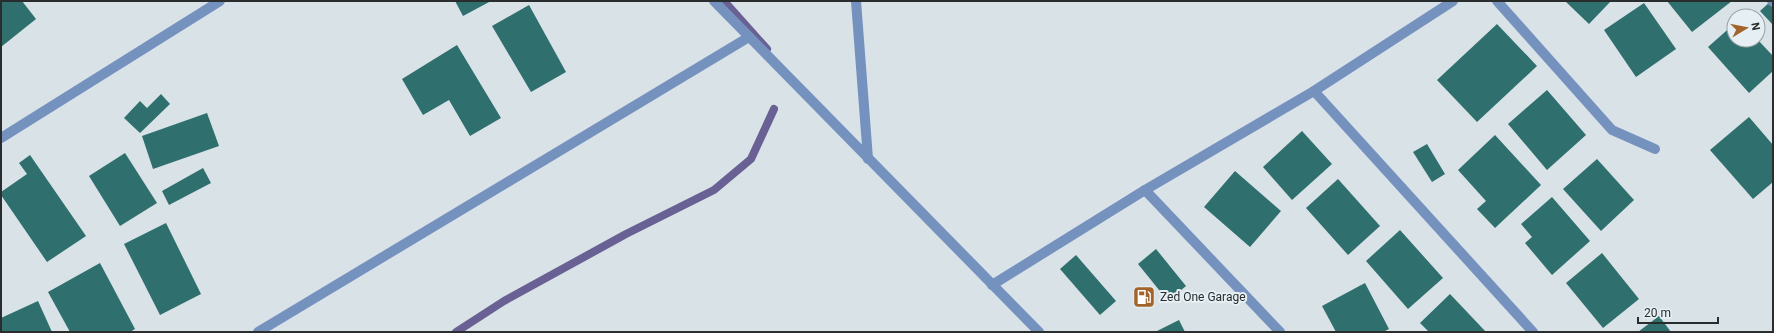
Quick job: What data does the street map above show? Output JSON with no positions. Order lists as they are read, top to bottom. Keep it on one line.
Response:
{"places":{"fuel station":["Zed One Garage"]},"scale_bar":"20 m","north":"right"}
